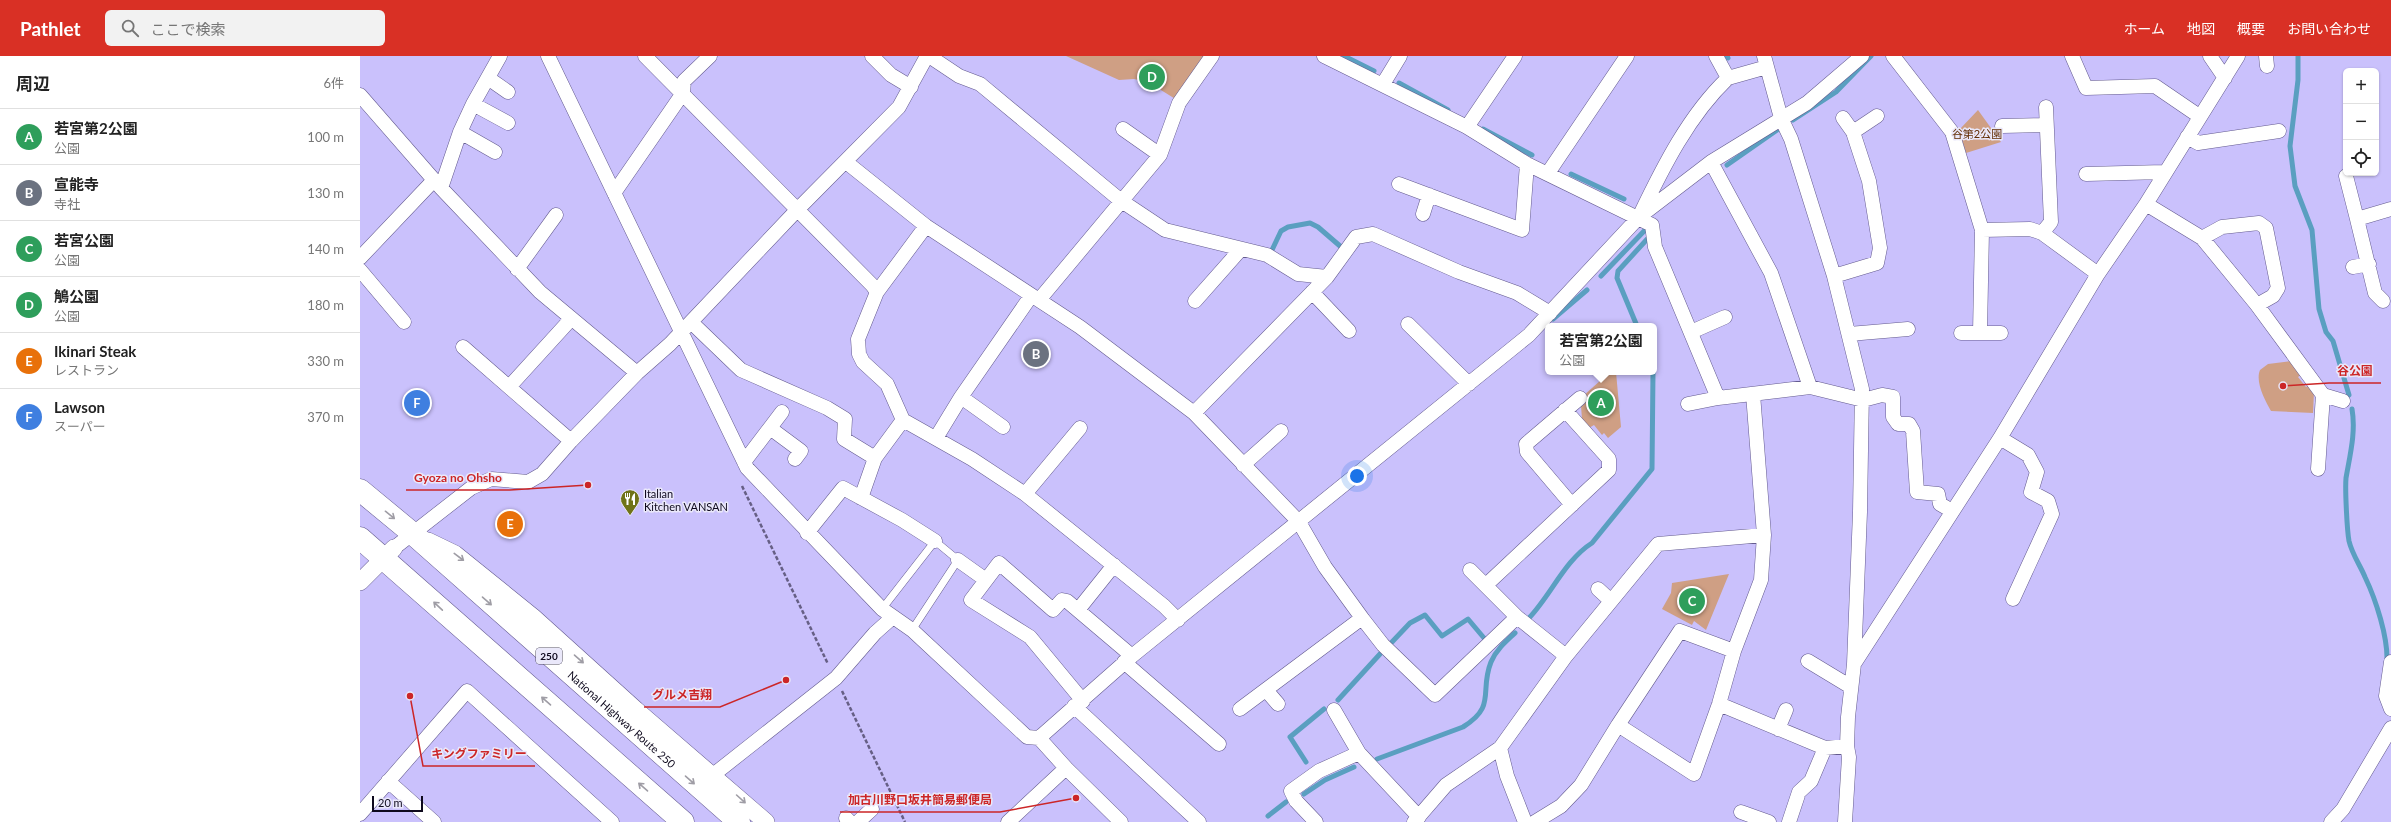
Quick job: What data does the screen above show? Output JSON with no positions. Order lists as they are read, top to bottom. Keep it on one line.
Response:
{"streets":{"highway":["250","National Highway Route 250"]},"parks":["谷第2公園"],"places":{"other":["谷公園","Gyoza no Ohsho","グルメ吉翔","キングファミリー","加古川野口坂井簡易郵便局"],"restaurant":["Italian Kitchen VANSAN"]},"scale_bar":"20 m","page":{"header":"Pathlet","search":"ここで検索","nav":["ホーム","地図","概要","お問い合わせ"],"heading":["周辺","6件"],"pins":["D","B","A","F","E","C"],"map_buttons":["+","−"],"list":[{"mark":"A","name":"若宮第2公園","note":"公園","value":"100 m"},{"mark":"B","name":"宣能寺","note":"寺社","value":"130 m"},{"mark":"C","name":"若宮公園","note":"公園","value":"140 m"},{"mark":"D","name":"鵤公園","note":"公園","value":"180 m"},{"mark":"E","name":"Ikinari Steak","note":"レストラン","value":"330 m"},{"mark":"F","name":"Lawson","note":"スーパー","value":"370 m"}],"popup":["若宮第2公園","公園"],"scale":"20 m"}}
